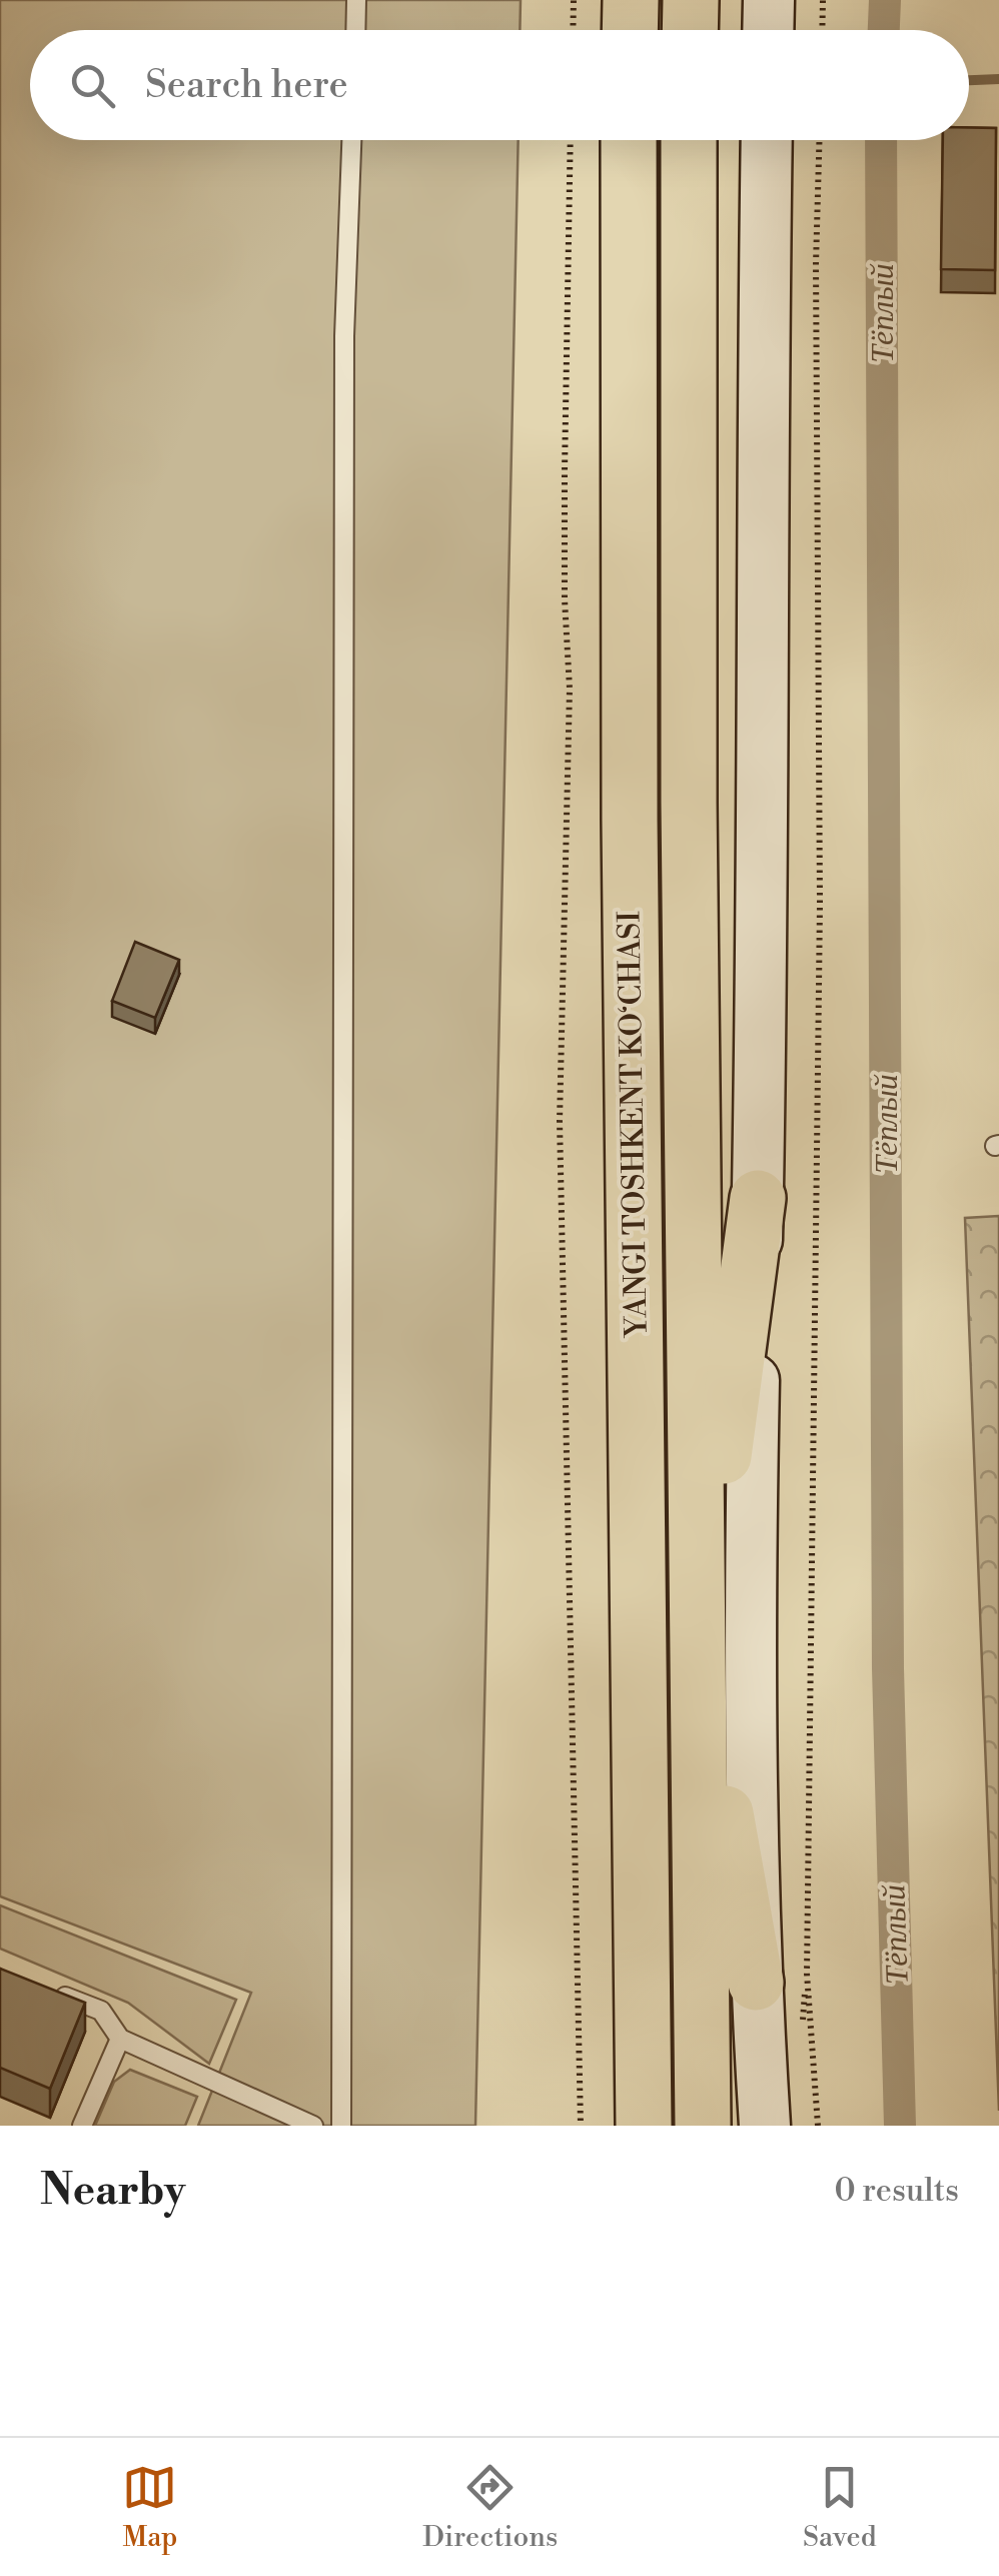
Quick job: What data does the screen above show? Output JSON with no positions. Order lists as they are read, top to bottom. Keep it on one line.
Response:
{"streets":{"highway":["YANGI TOSHKENT KO‘CHASI"]},"water":["Тёплый"],"page":{"search":"Search here","heading":["Nearby","0 results"],"nav":["Map","Directions","Saved"]}}
